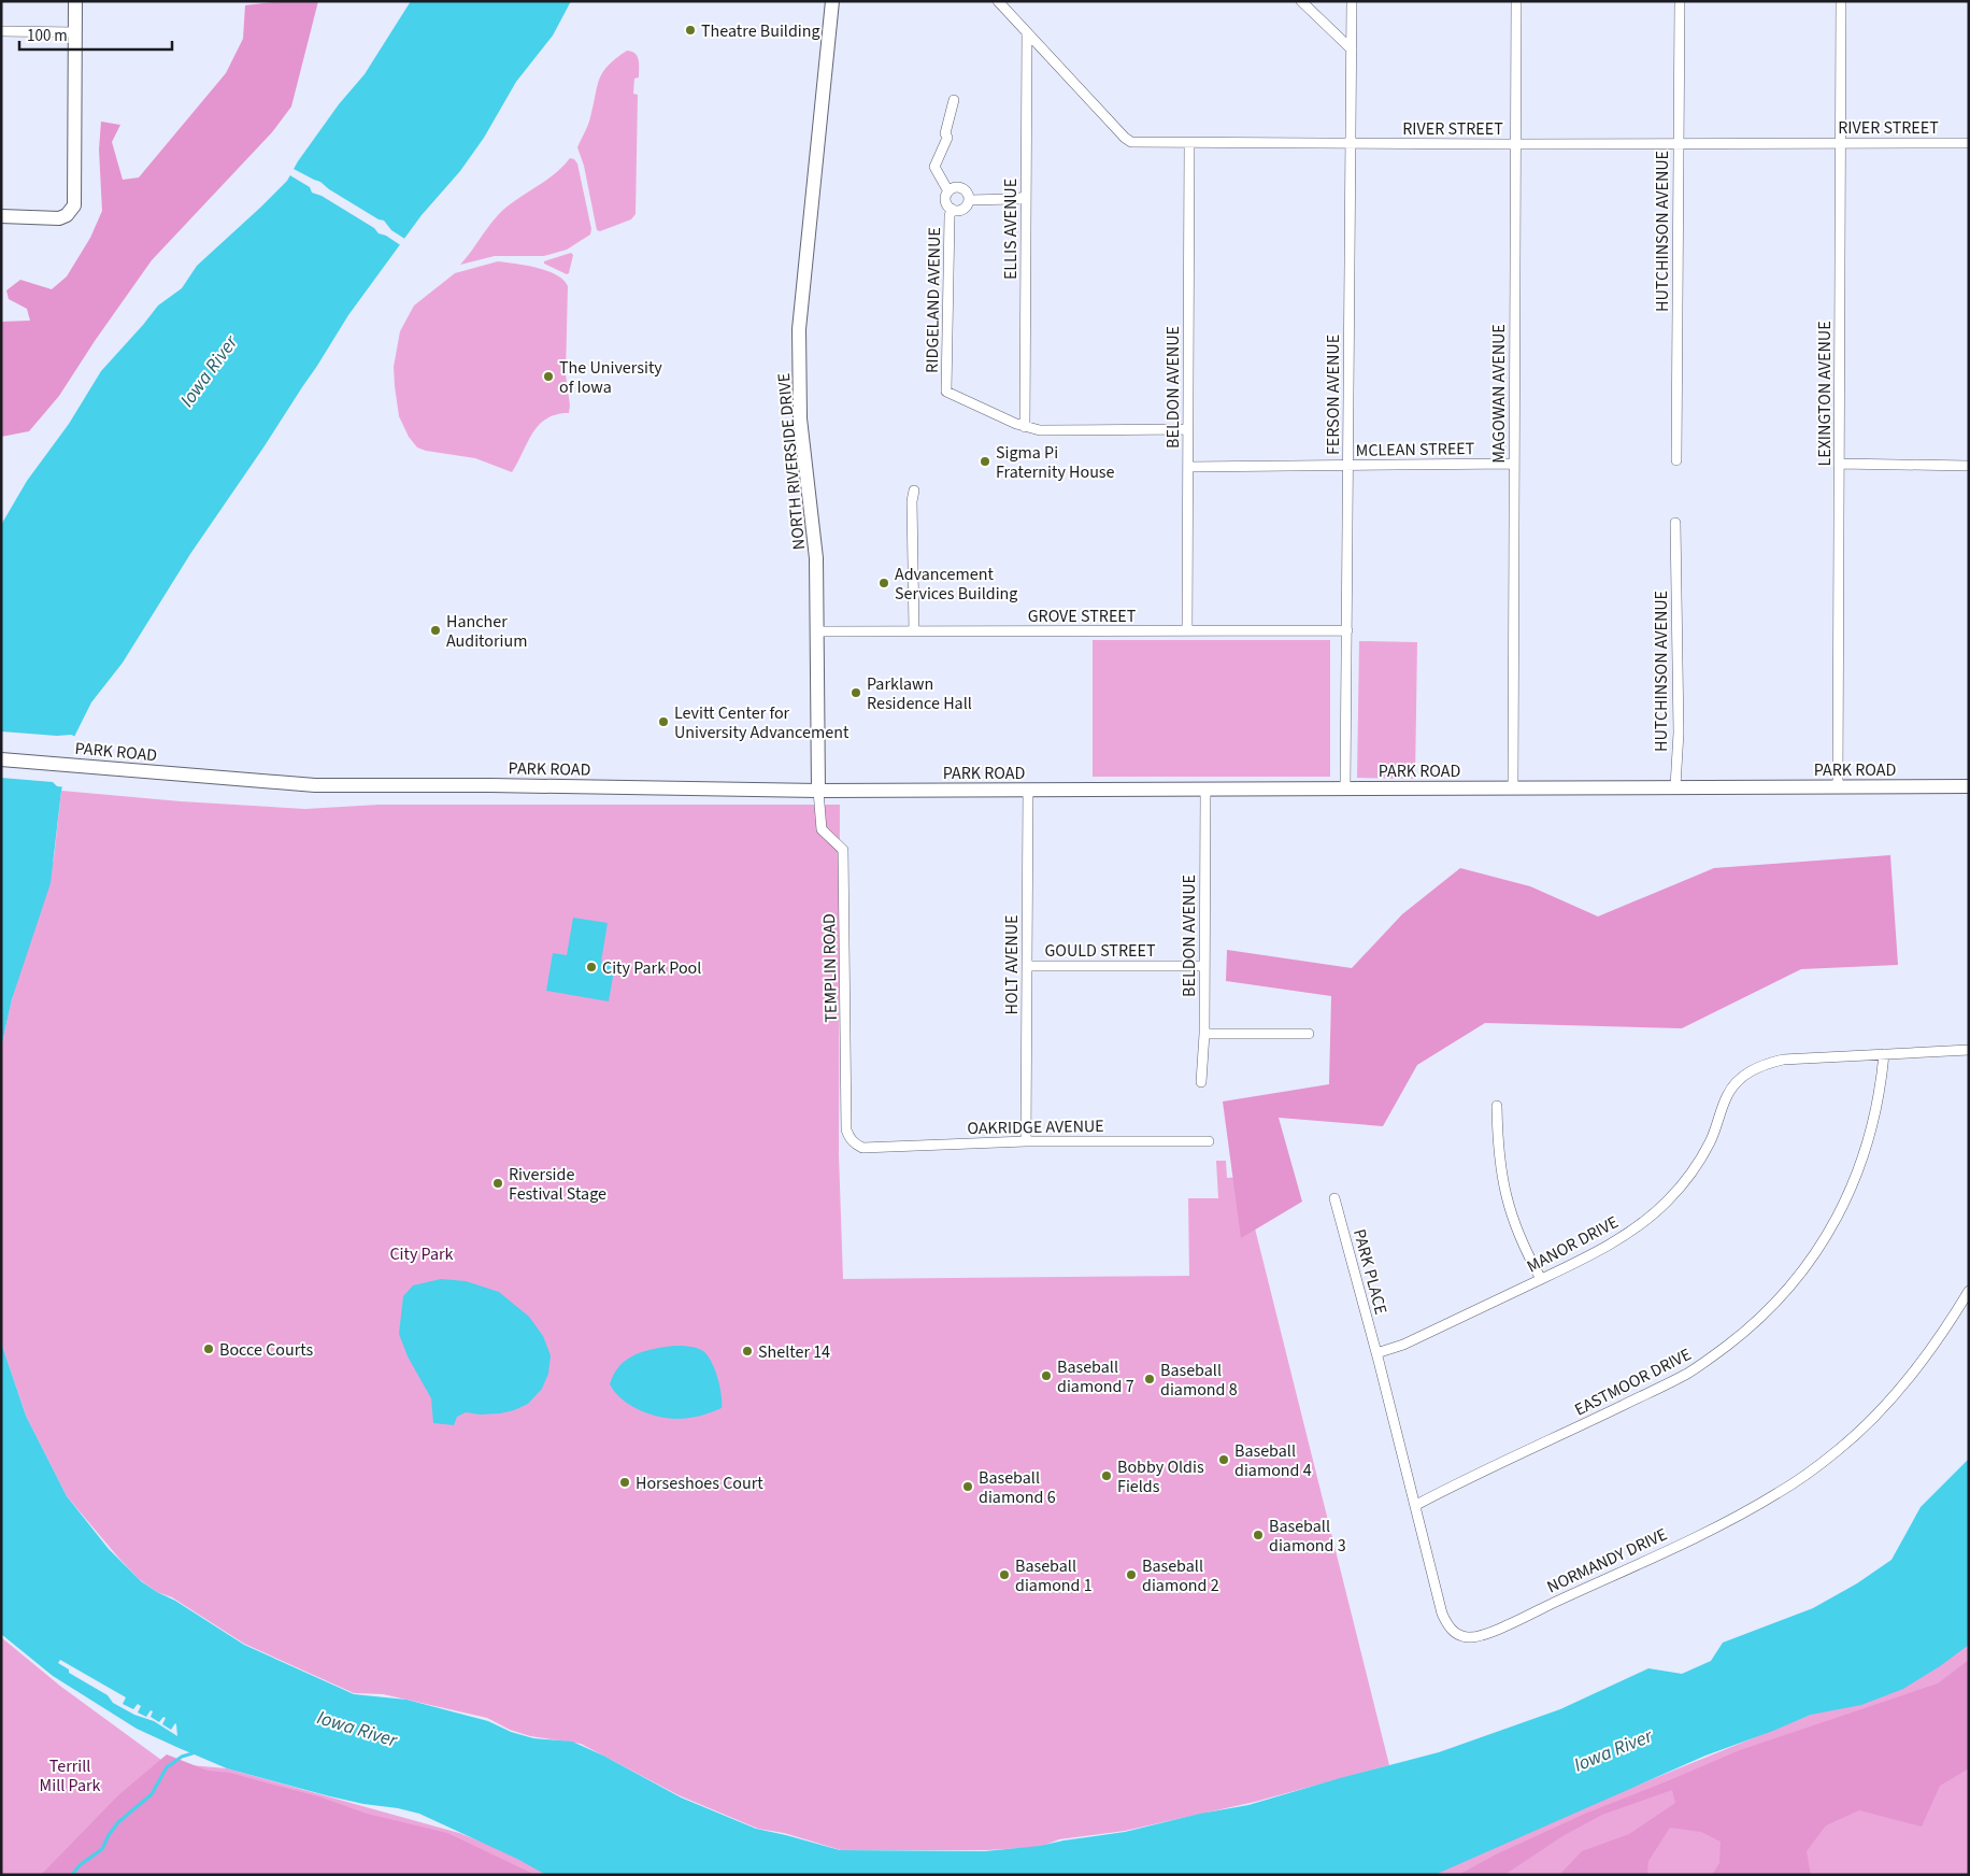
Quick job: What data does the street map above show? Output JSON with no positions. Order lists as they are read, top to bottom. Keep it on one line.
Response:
{"streets":{"street":["RIVER STREET","ELLIS AVENUE","HUTCHINSON AVENUE","RIDGELAND AVENUE","BELDON AVENUE","MAGOWAN AVENUE","LEXINGTON AVENUE","FERSON AVENUE","MCLEAN STREET","NORTH RIVERSIDE DRIVE","GROVE STREET","PARK ROAD","GOULD STREET","HOLT AVENUE","TEMPLIN ROAD","OAKRIDGE AVENUE","MANOR DRIVE","PARK PLACE","EASTMOOR DRIVE","NORMANDY DRIVE"]},"crossings":[["RIVER STREET","ELLIS AVENUE"],["RIVER STREET","HUTCHINSON AVENUE"],["RIVER STREET","BELDON AVENUE"],["RIVER STREET","MAGOWAN AVENUE"],["RIVER STREET","LEXINGTON AVENUE"],["RIVER STREET","FERSON AVENUE"],["ELLIS AVENUE","RIDGELAND AVENUE"],["HUTCHINSON AVENUE","PARK ROAD"],["BELDON AVENUE","MCLEAN STREET"],["BELDON AVENUE","GROVE STREET"],["BELDON AVENUE","PARK ROAD"],["BELDON AVENUE","GOULD STREET"],["MAGOWAN AVENUE","MCLEAN STREET"],["MAGOWAN AVENUE","PARK ROAD"],["LEXINGTON AVENUE","PARK ROAD"],["FERSON AVENUE","MCLEAN STREET"],["FERSON AVENUE","GROVE STREET"],["FERSON AVENUE","PARK ROAD"],["NORTH RIVERSIDE DRIVE","GROVE STREET"],["NORTH RIVERSIDE DRIVE","PARK ROAD"],["NORTH RIVERSIDE DRIVE","TEMPLIN ROAD"],["PARK ROAD","HOLT AVENUE"],["PARK ROAD","TEMPLIN ROAD"],["GOULD STREET","HOLT AVENUE"],["HOLT AVENUE","OAKRIDGE AVENUE"],["TEMPLIN ROAD","OAKRIDGE AVENUE"],["MANOR DRIVE","PARK PLACE"],["MANOR DRIVE","EASTMOOR DRIVE"],["MANOR DRIVE","NORMANDY DRIVE"],["PARK PLACE","NORMANDY DRIVE"],["EASTMOOR DRIVE","NORMANDY DRIVE"]],"water":["Iowa River"],"parks":["City Park","Terrill Mill Park"],"places":["Theatre Building","The University of Iowa","Sigma Pi Fraternity House","Advancement Services Building","Hancher Auditorium","Parklawn Residence Hall","Levitt Center for University Advancement","City Park Pool","Riverside Festival Stage","Bocce Courts","Shelter 14","Baseball diamond 7","Baseball diamond 8","Baseball diamond 4","Bobby Oldis Fields","Horseshoes Court","Baseball diamond 6","Baseball diamond 3","Baseball diamond 1","Baseball diamond 2"],"scale_bar":"100 m"}
